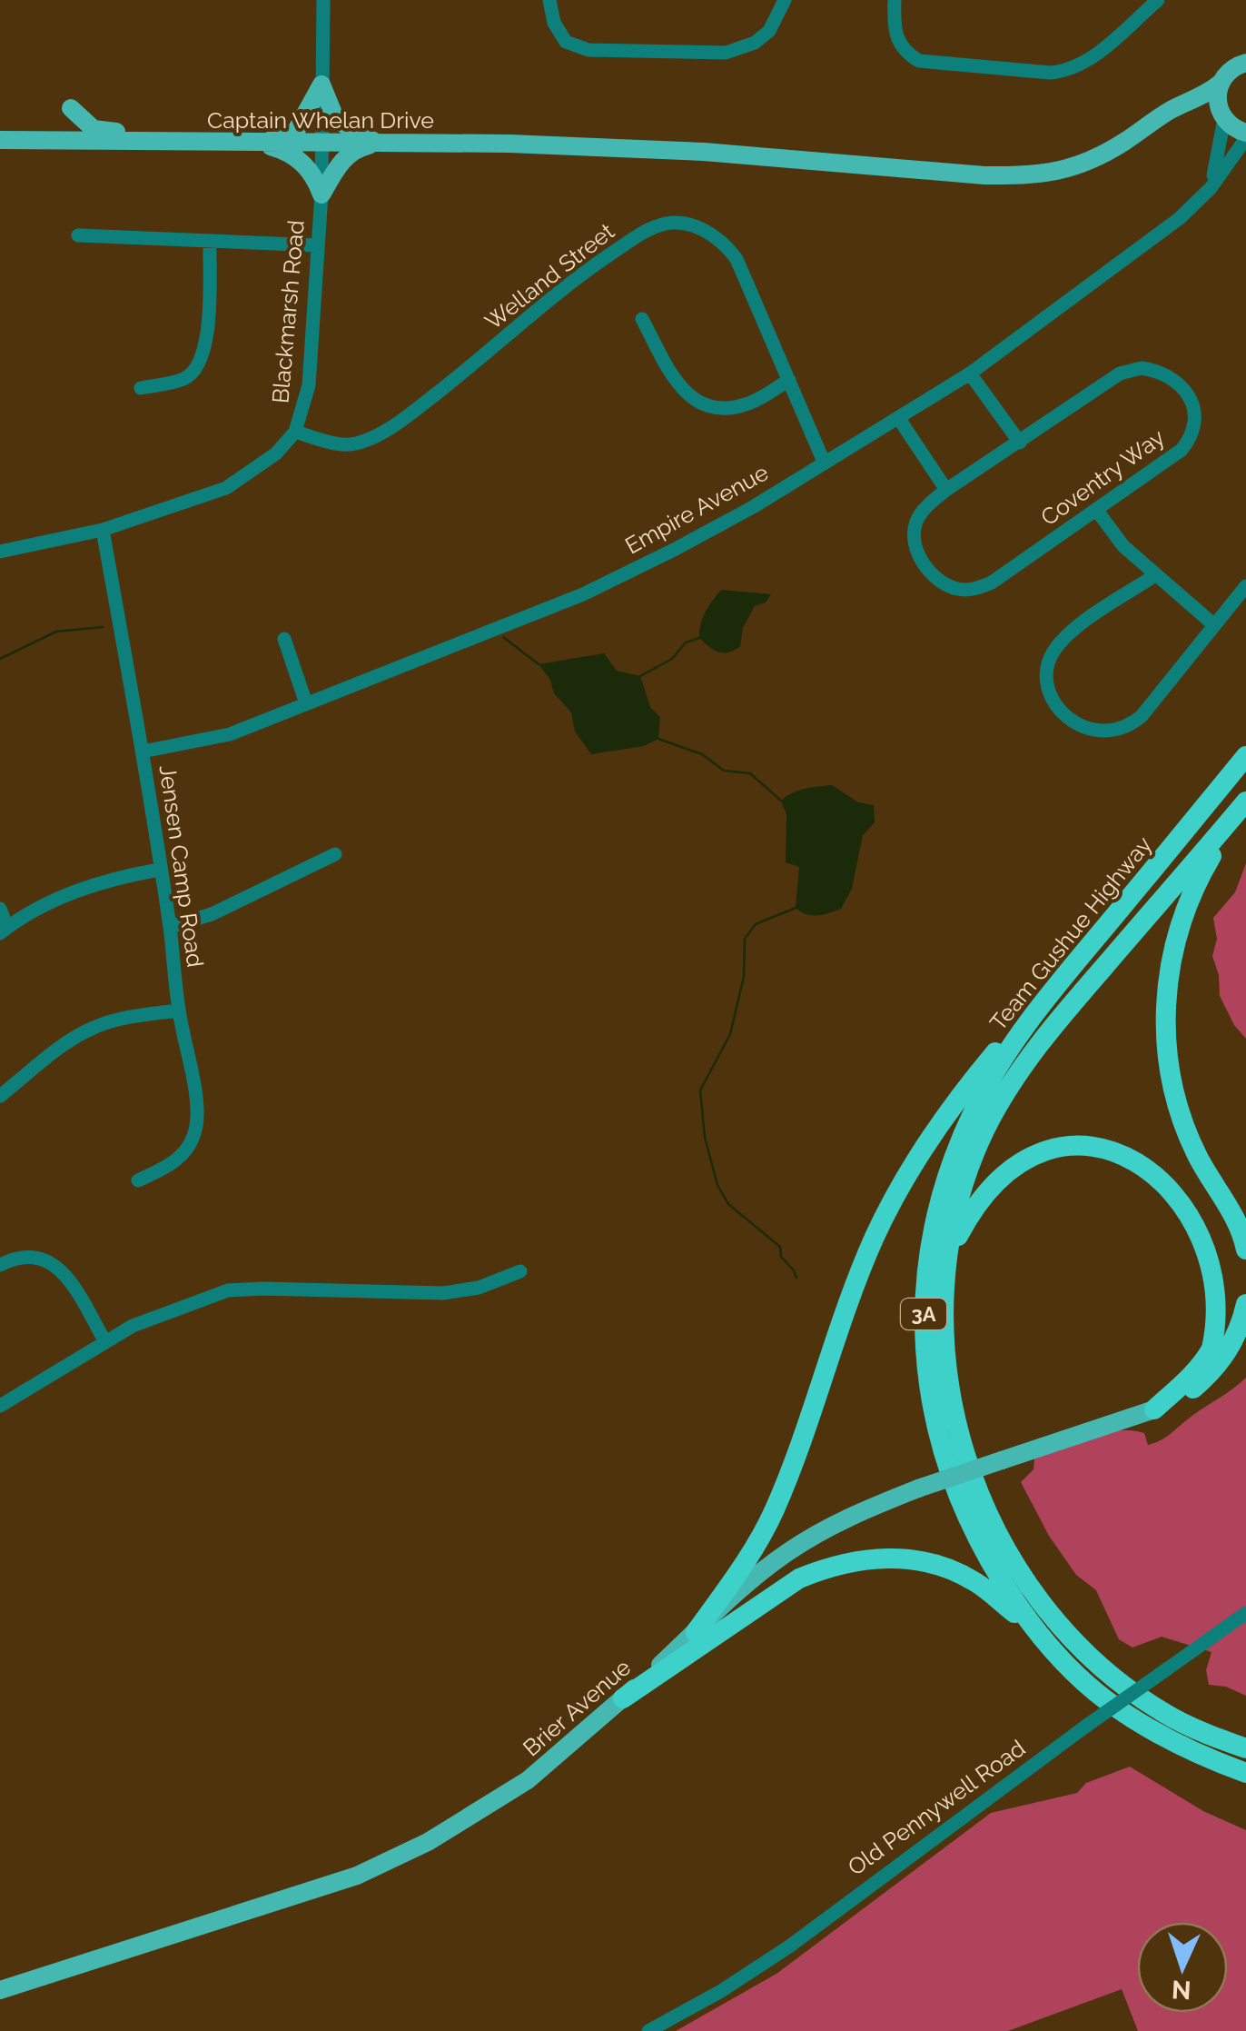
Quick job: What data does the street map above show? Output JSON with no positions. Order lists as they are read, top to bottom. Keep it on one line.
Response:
{"streets":{"highway":["Team Gushue Highway","3A"],"main road":["Captain Whelan Drive","Brier Avenue"],"street":["Welland Street","Blackmarsh Road","Coventry Way","Empire Avenue","Jensen Camp Road","Old Pennywell Road"]},"crossings":[["Captain Whelan Drive","Blackmarsh Road"],["Welland Street","Blackmarsh Road"],["Welland Street","Empire Avenue"],["Blackmarsh Road","Jensen Camp Road"],["Empire Avenue","Jensen Camp Road"]],"north":"bottom"}
